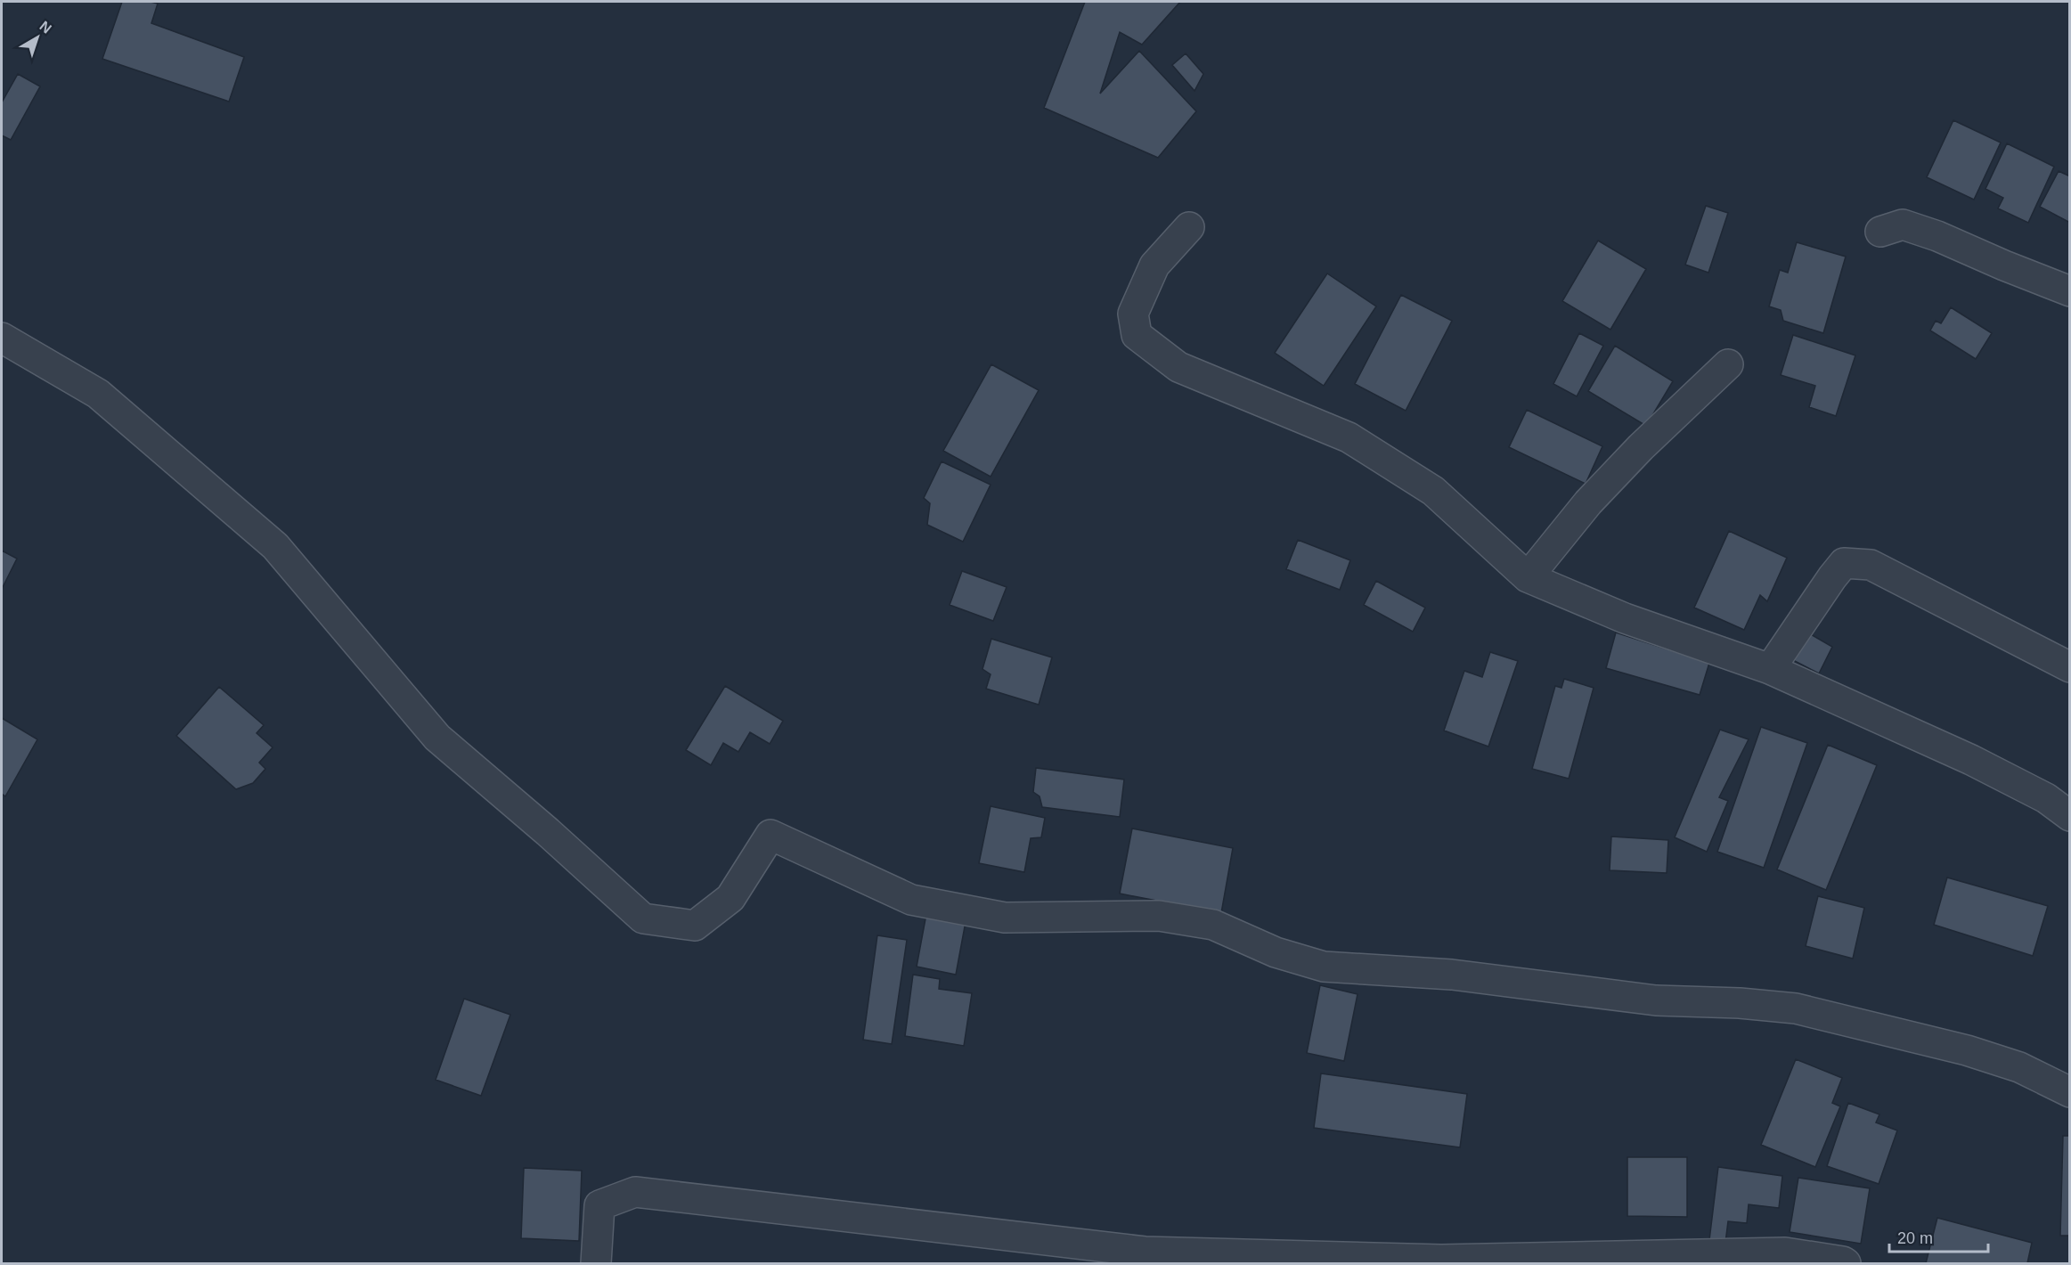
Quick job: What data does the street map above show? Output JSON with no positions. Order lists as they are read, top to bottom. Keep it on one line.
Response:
{"scale_bar":"20 m","north":"top right"}
